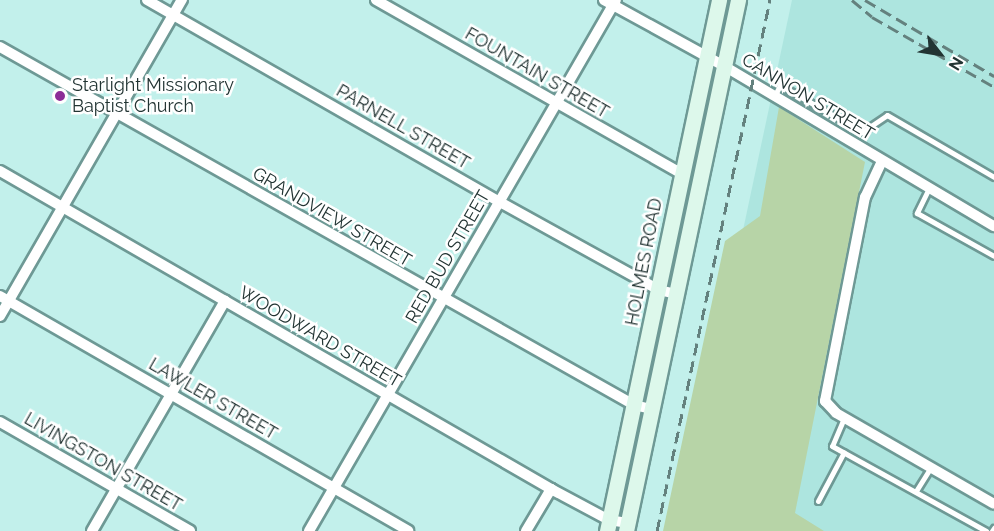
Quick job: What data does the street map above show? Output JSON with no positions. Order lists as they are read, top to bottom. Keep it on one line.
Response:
{"streets":{"main road":["HOLMES ROAD"],"street":["FOUNTAIN STREET","CANNON STREET","PARNELL STREET","GRANDVIEW STREET","RED BUD STREET","WOODWARD STREET","LAWLER STREET","LIVINGSTON STREET"]},"crossings":[["FOUNTAIN STREET","RED BUD STREET"],["FOUNTAIN STREET","HOLMES ROAD"],["CANNON STREET","RED BUD STREET"],["CANNON STREET","HOLMES ROAD"],["PARNELL STREET","RED BUD STREET"],["PARNELL STREET","HOLMES ROAD"],["GRANDVIEW STREET","RED BUD STREET"],["GRANDVIEW STREET","HOLMES ROAD"],["RED BUD STREET","WOODWARD STREET"],["RED BUD STREET","LAWLER STREET"],["HOLMES ROAD","WOODWARD STREET"]],"places":["Starlight Missionary Baptist Church"],"north":"bottom right"}
